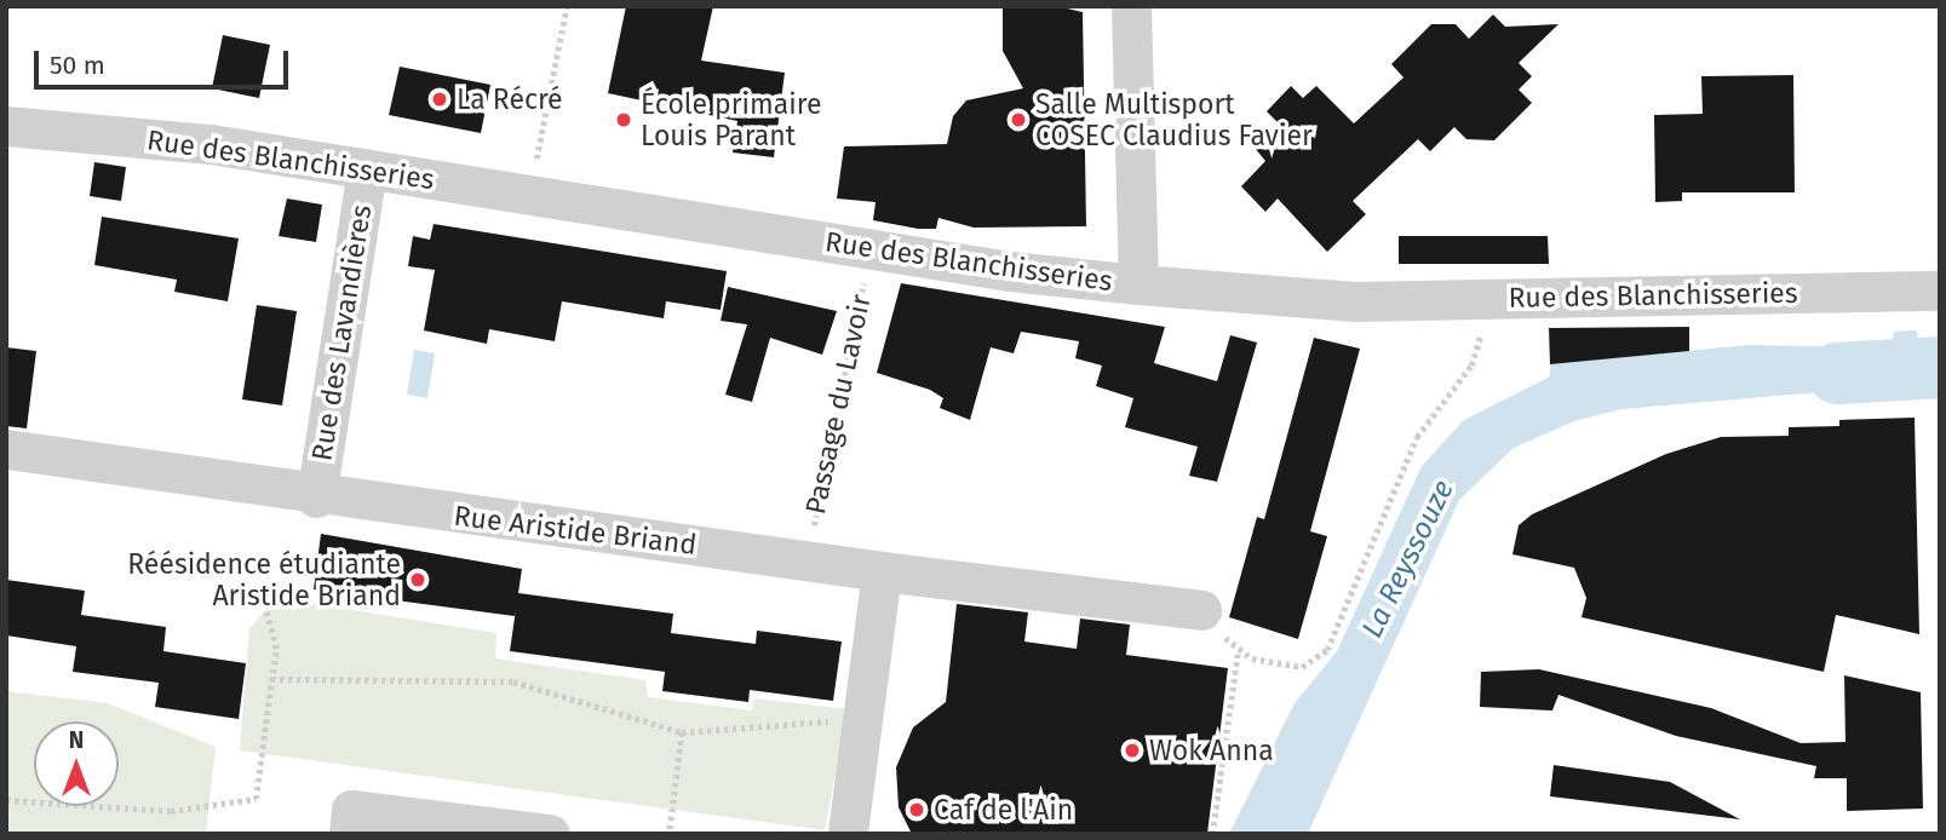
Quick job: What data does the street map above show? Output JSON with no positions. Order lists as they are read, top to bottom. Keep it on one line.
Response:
{"streets":{"street":["Rue des Blanchisseries","Rue des Lavandières","Rue Aristide Briand"],"path":["Passage du Lavoir"]},"crossings":[["Rue des Blanchisseries","Rue des Lavandières"],["Rue des Blanchisseries","Passage du Lavoir"],["Rue des Lavandières","Rue Aristide Briand"],["Passage du Lavoir","Rue Aristide Briand"]],"water":["La Reyssouze"],"places":["La Récré","École primaire Louis Parant","Salle Multisport COSEC Claudius Favier","Réésidence étudiante Aristide Briand","Wok Anna","Caf de l'Ain"],"scale_bar":"50 m","north":"top"}
